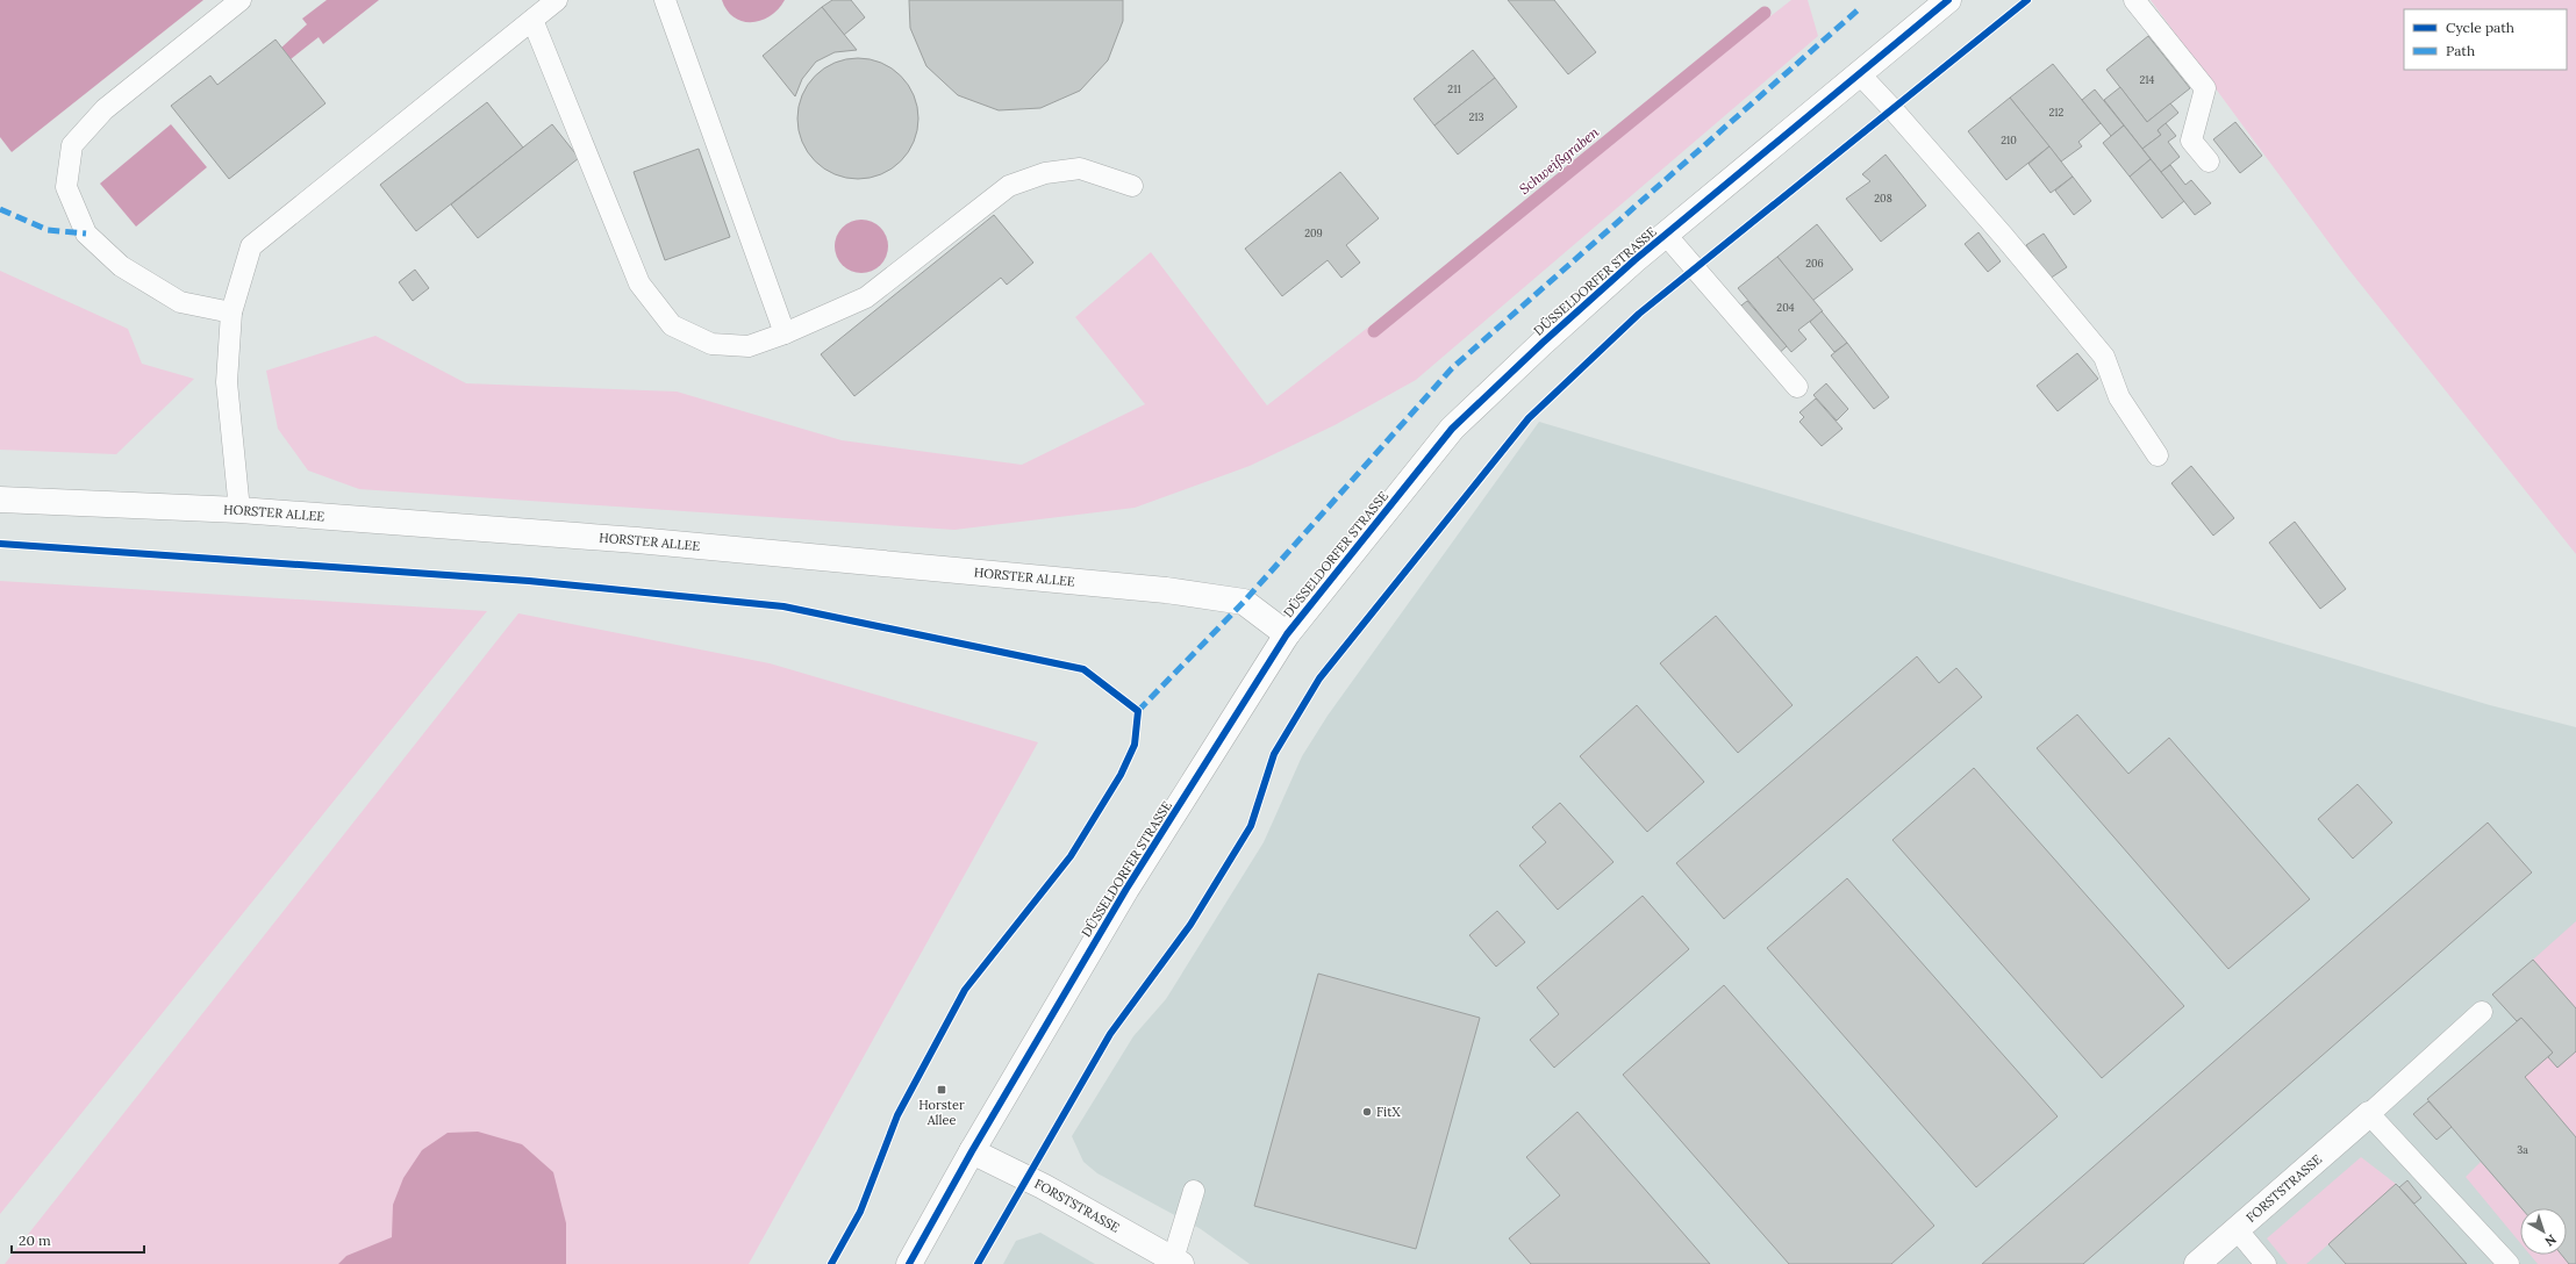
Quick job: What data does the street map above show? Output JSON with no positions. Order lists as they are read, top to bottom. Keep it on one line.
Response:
{"streets":{"street":["DÜSSELDORFER STRASSE","HORSTER ALLEE","FORSTSTRASSE"]},"crossings":[["DÜSSELDORFER STRASSE","HORSTER ALLEE"],["DÜSSELDORFER STRASSE","FORSTSTRASSE"]],"water":["Schweißgraben"],"places":{"transit":["Horster Allee"],"other":["FitX"]},"house_numbers":["214","211","212","213","210","208","209","206","204","3a"],"legend":["Cycle path","Path"],"scale_bar":"20 m","north":"bottom right"}
